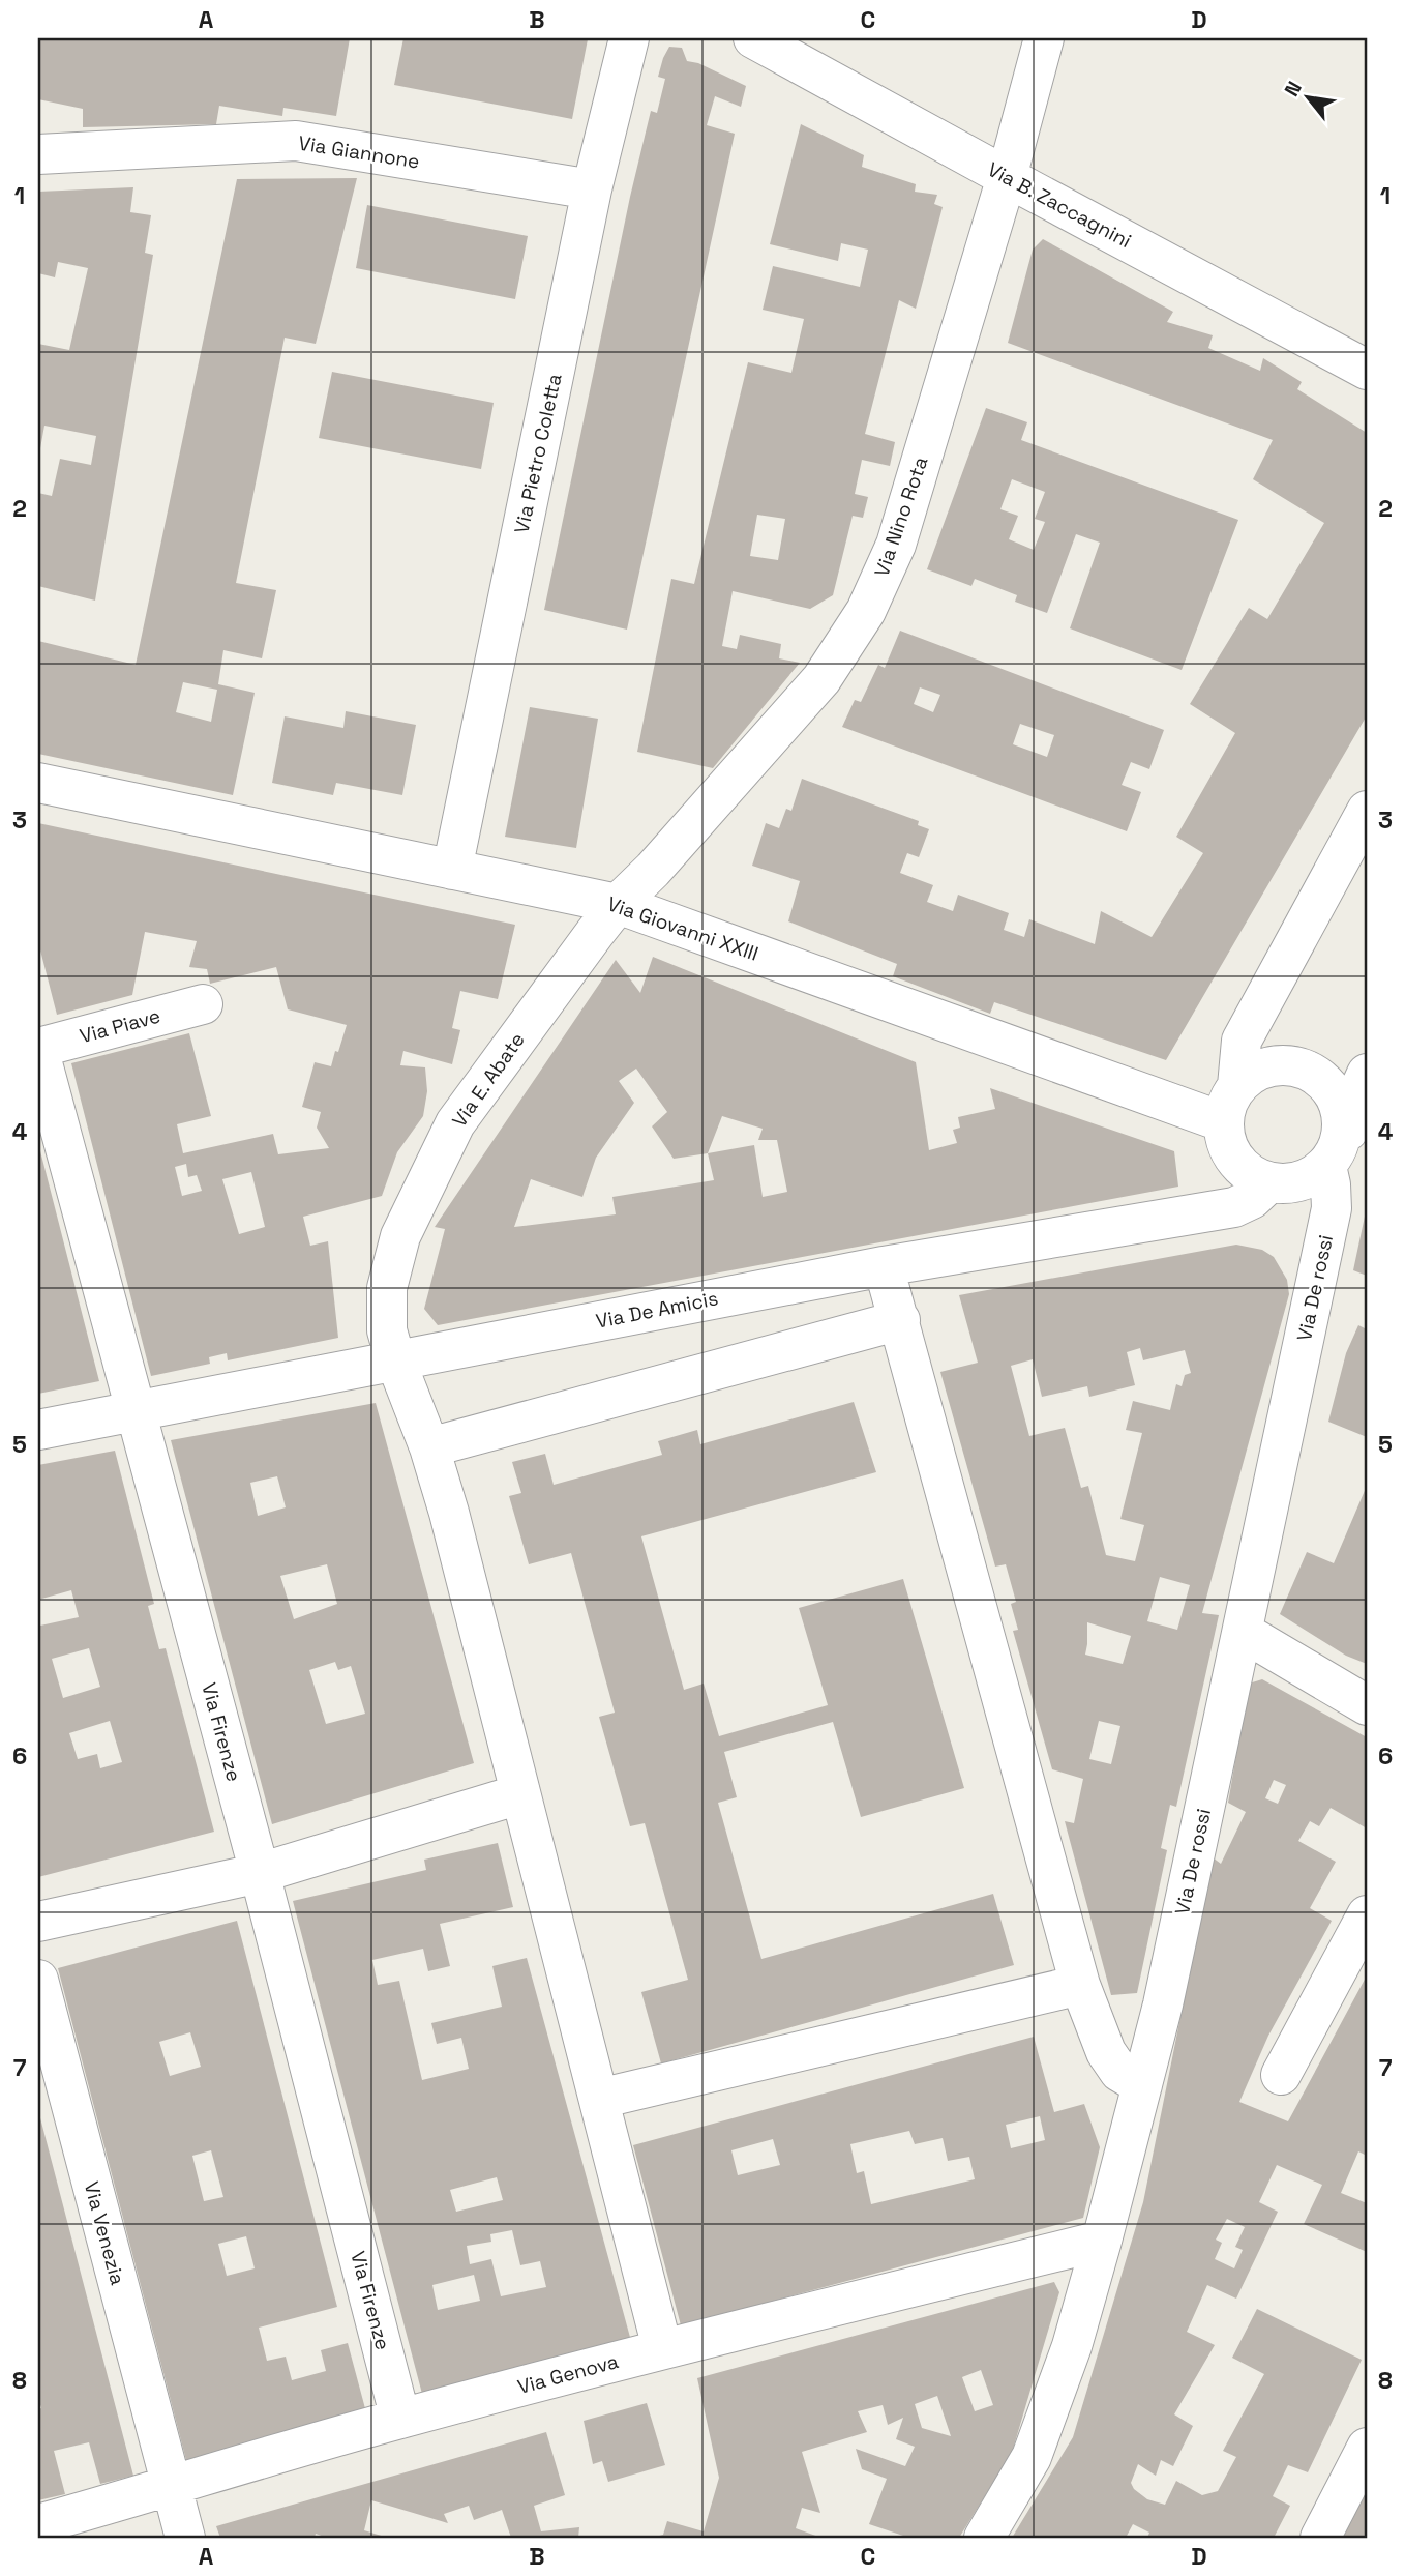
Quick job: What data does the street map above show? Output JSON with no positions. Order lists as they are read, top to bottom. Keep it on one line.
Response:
{"streets":{"street":["Via Giannone","Via B. Zaccagnini","Via Pietro Coletta","Via Nino Rota","Via Giovanni XXIII","Via Piave","Via E. Abate","Via De rossi","Via De Amicis","Via Firenze","Via Venezia","Via Genova"]},"crossings":[["Via Giannone","Via Pietro Coletta"],["Via B. Zaccagnini","Via Nino Rota"],["Via Pietro Coletta","Via Giovanni XXIII"],["Via Nino Rota","Via Giovanni XXIII"],["Via Nino Rota","Via E. Abate"],["Via Giovanni XXIII","Via E. Abate"],["Via Giovanni XXIII","Via De rossi"],["Via Giovanni XXIII","Via De Amicis"],["Via Piave","Via Firenze"],["Via E. Abate","Via De Amicis"],["Via E. Abate","Via Genova"],["Via De rossi","Via De Amicis"],["Via De rossi","Via Genova"],["Via De Amicis","Via Firenze"],["Via Firenze","Via Genova"],["Via Venezia","Via Genova"]],"north":"top left","grid":{"columns":["A","B","C","D"],"rows":["1","2","3","4","5","6","7","8"]}}
